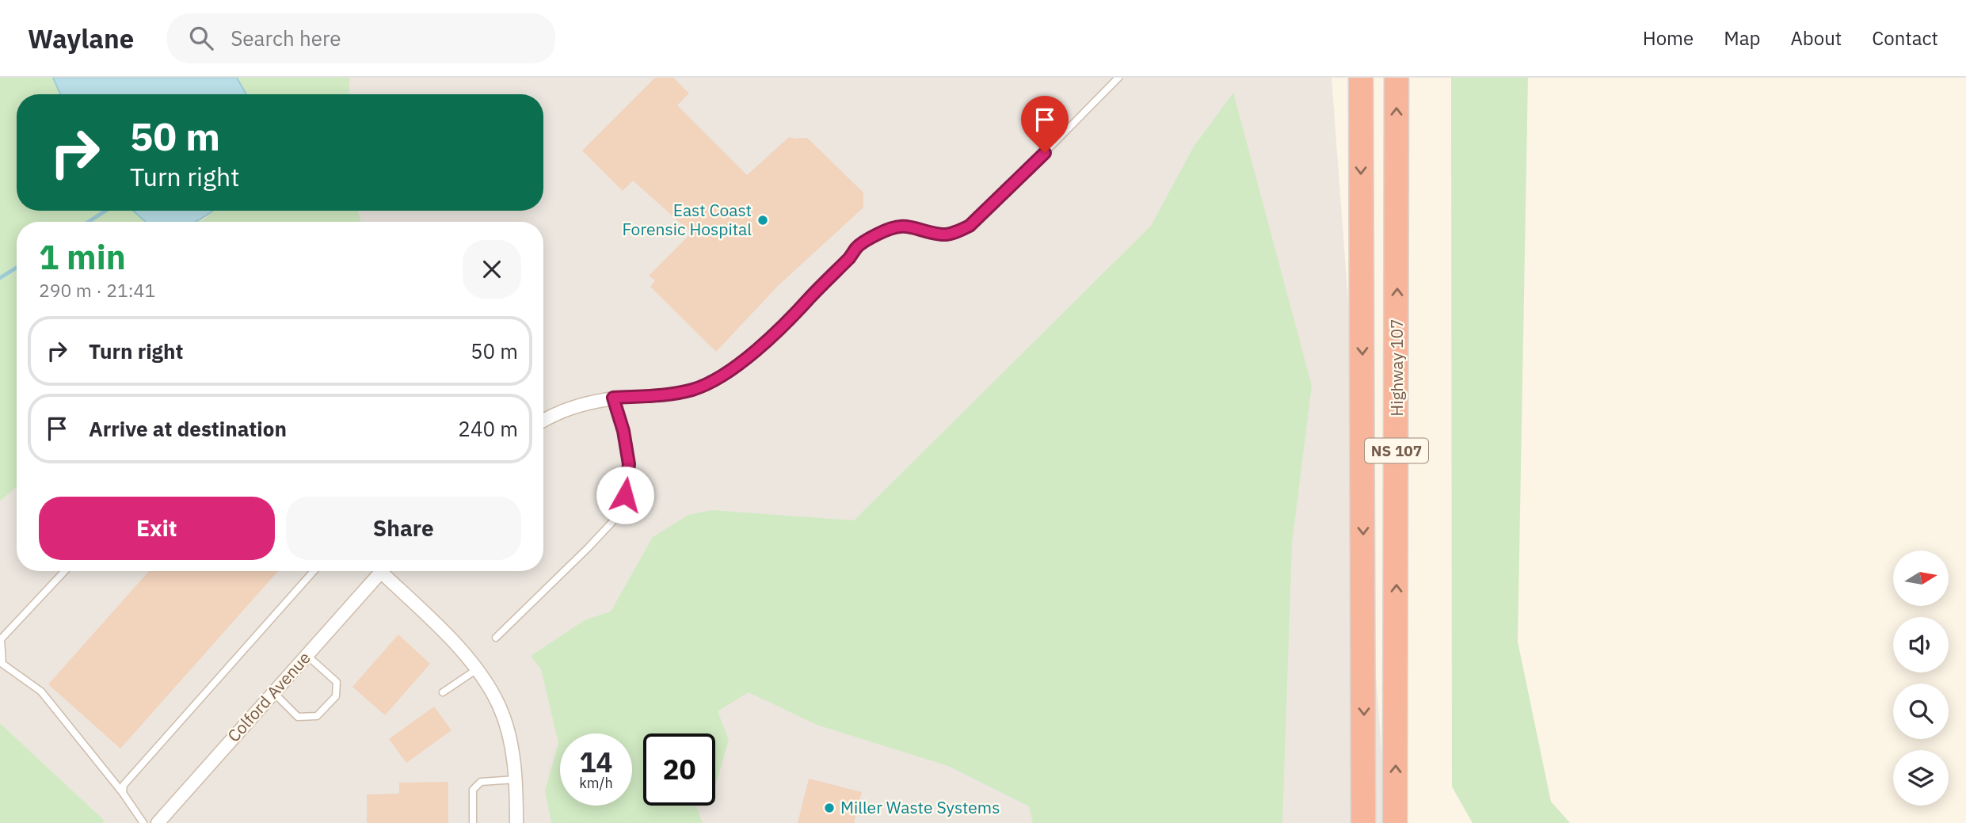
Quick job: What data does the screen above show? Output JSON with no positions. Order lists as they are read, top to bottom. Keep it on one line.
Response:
{"streets":{"highway":["Highway 107","NS 107"],"street":["Colford Avenue"]},"places":["East Coast Forensic Hospital","Miller Waste Systems"],"north":"right","page":{"header":"Waylane","search":"Search here","nav":["Home","Map","About","Contact"],"turn":["50 m","Turn right"],"heading":["1 min","290 m · 21:41"],"list":[{"name":"Turn right","value":"50 m"},{"name":"Arrive at destination","value":"240 m"}],"buttons":["Exit","Share"],"speed":"14 km/h","limit":"20"}}
